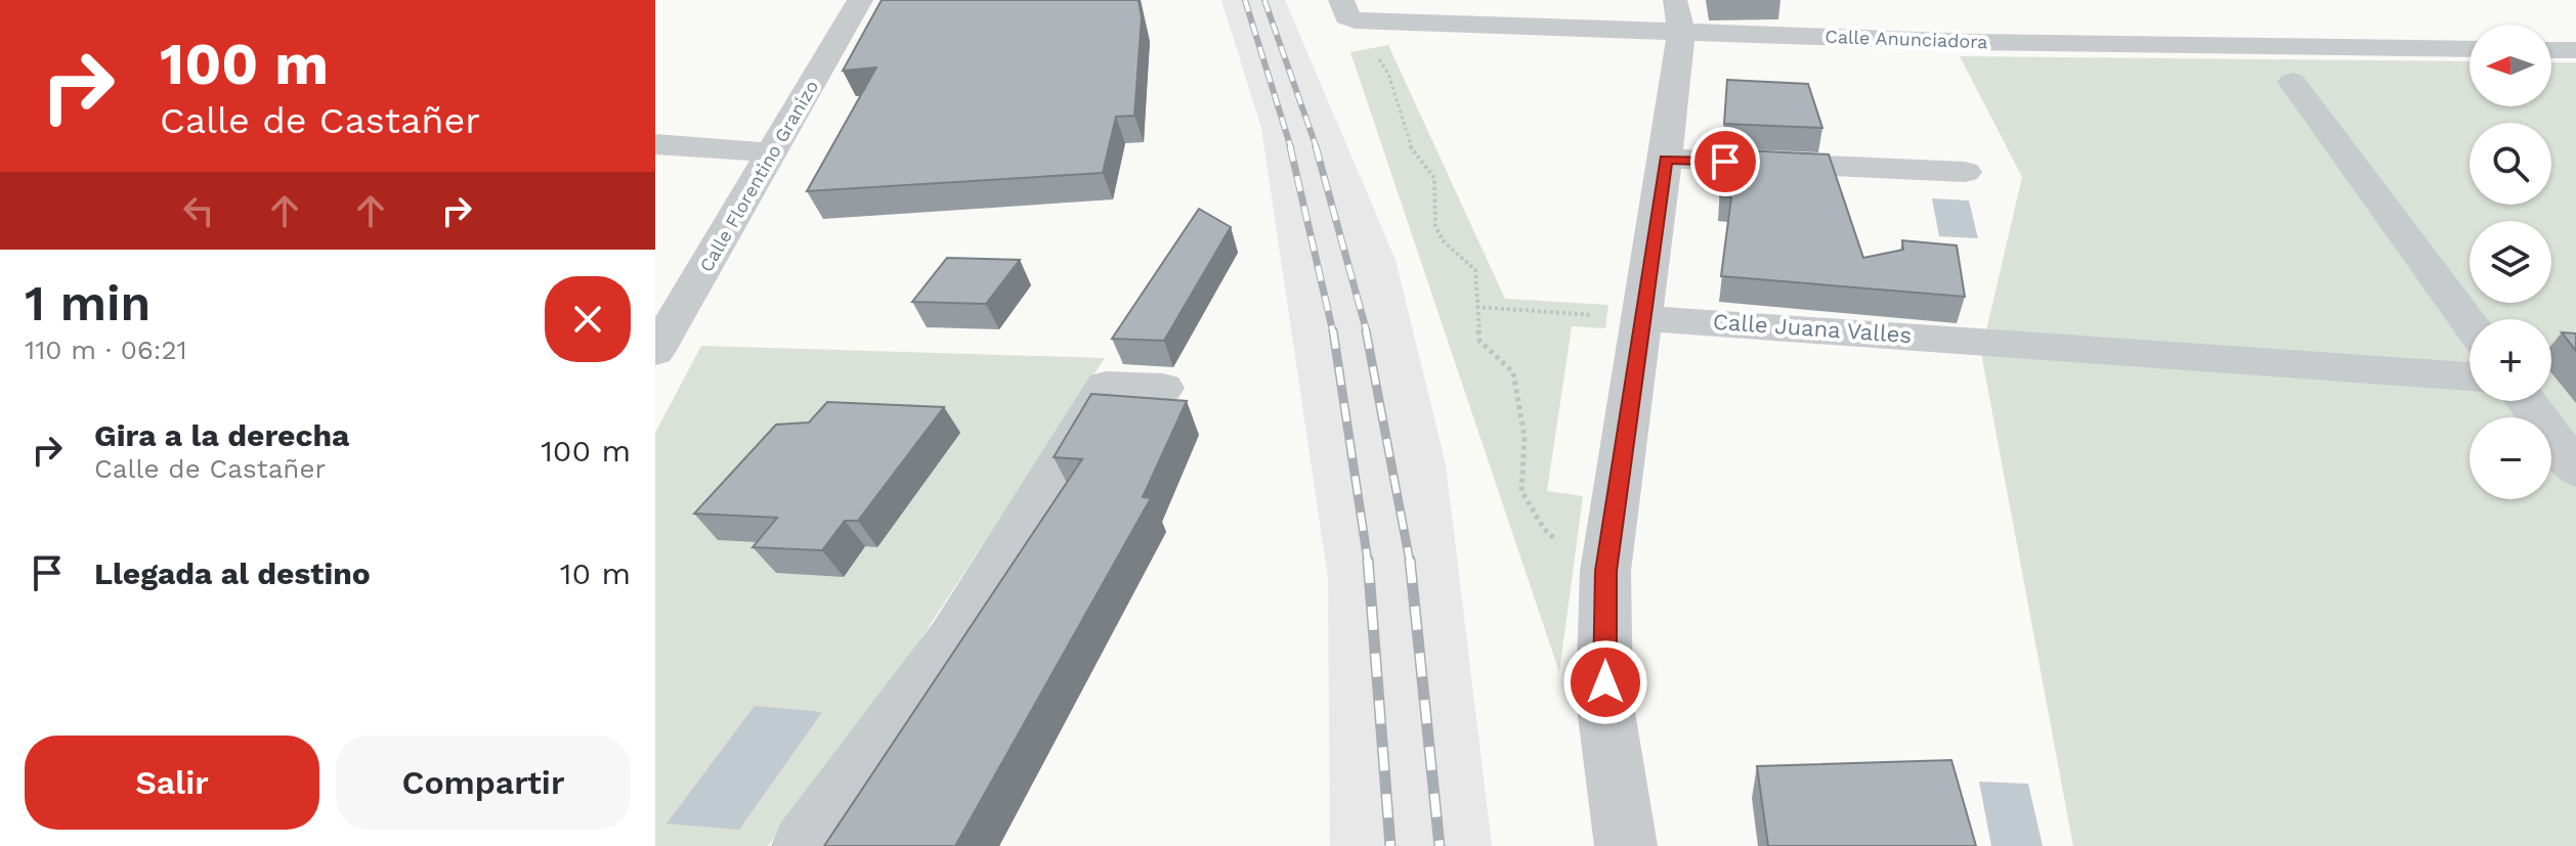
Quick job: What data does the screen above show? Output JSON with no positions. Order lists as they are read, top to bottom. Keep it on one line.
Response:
{"streets":{"street":["Calle Anunciadora","Calle Florentino Granizo","Calle Juana Valles"]},"north":"left","page":{"turn":["100 m","Calle de Castañer"],"map_buttons":["+","−"],"heading":["1 min","110 m · 06:21"],"list":[{"name":"Gira a la derecha","note":"Calle de Castañer","value":"100 m"},{"name":"Llegada al destino","value":"10 m"}],"buttons":["Salir","Compartir"]}}
